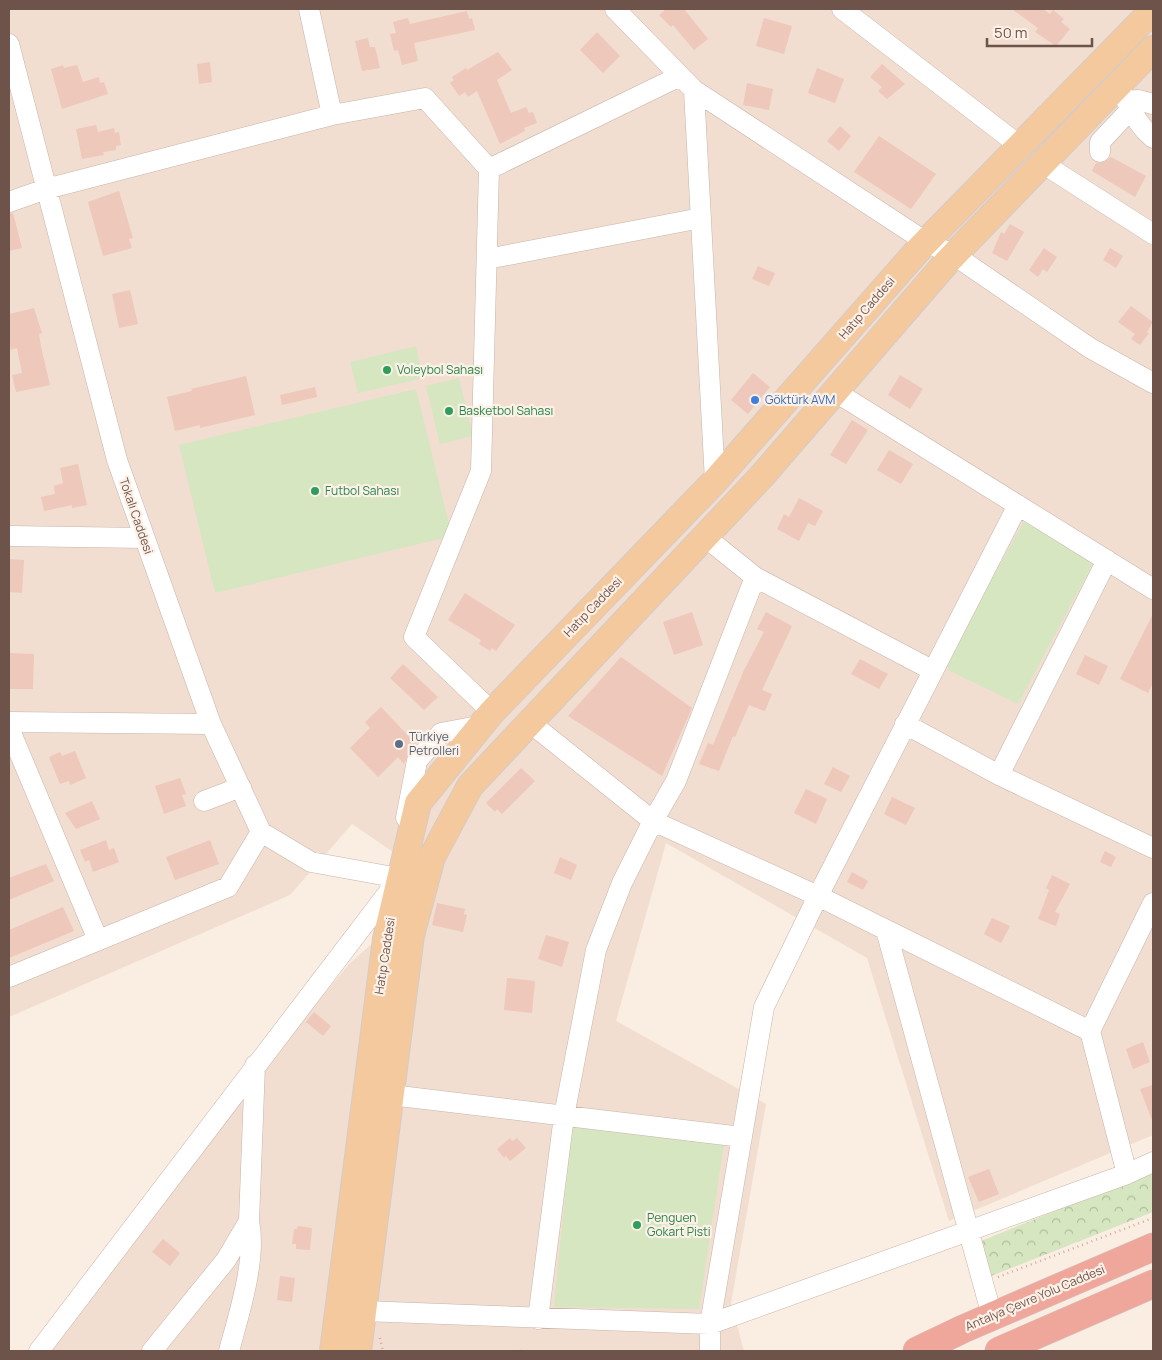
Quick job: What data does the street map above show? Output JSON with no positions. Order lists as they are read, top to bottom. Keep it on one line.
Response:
{"streets":{"highway":["Antalya Çevre Yolu Caddesi"],"main road":["Hatıp Caddesi"],"street":["Tokalı Caddesi"]},"places":["Voleybol Sahası","Göktürk AVM","Basketbol Sahası","Futbol Sahası","Türkiye Petrolleri","Penguen Gokart Pisti"],"scale_bar":"50 m"}
